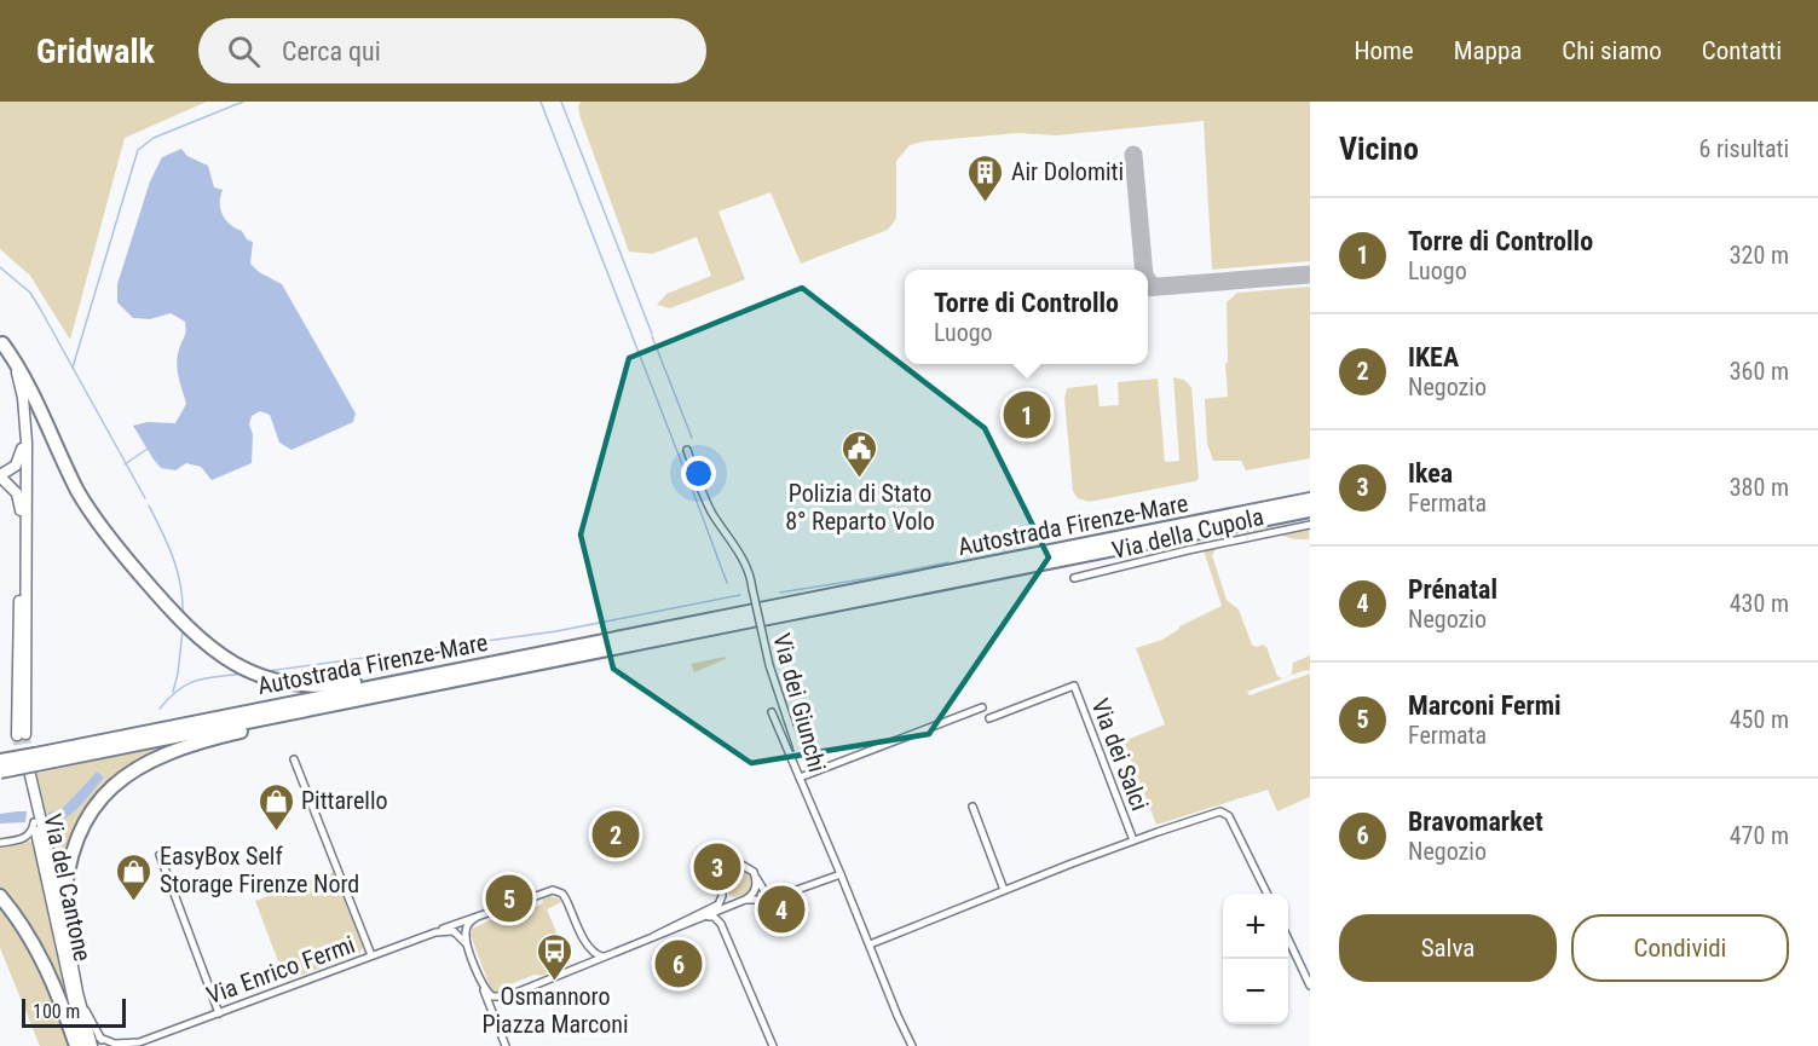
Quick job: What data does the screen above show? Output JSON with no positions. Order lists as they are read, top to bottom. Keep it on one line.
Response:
{"streets":{"highway":["Autostrada Firenze-Mare"],"main road":["Via del Cantone"],"street":["Via della Cupola","Via dei Giunchi","Via dei Salci","Via Enrico Fermi"]},"crossings":[["Autostrada Firenze-Mare","Via del Cantone"],["Via del Cantone","Via Enrico Fermi"]],"places":{"building":["Air Dolomiti"],"public building":["Polizia di Stato 8° Reparto Volo"],"shop":["Pittarello","EasyBox Self Storage Firenze Nord"],"bus stop":["Osmannoro Piazza Marconi"]},"scale_bar":"100 m","page":{"header":"Gridwalk","search":"Cerca qui","nav":["Home","Mappa","Chi siamo","Contatti"],"heading":["Vicino","6 risultati"],"list":[{"mark":"1","name":"Torre di Controllo","note":"Luogo","value":"320 m"},{"mark":"2","name":"IKEA","note":"Negozio","value":"360 m"},{"mark":"3","name":"Ikea","note":"Fermata","value":"380 m"},{"mark":"4","name":"Prénatal","note":"Negozio","value":"430 m"},{"mark":"5","name":"Marconi Fermi","note":"Fermata","value":"450 m"},{"mark":"6","name":"Bravomarket","note":"Negozio","value":"470 m"}],"popup":["Torre di Controllo","Luogo"],"pins":["1","2","3","5","4","6"],"buttons":["Salva","Condividi"],"map_buttons":["+","−"],"scale":"100 m"}}
